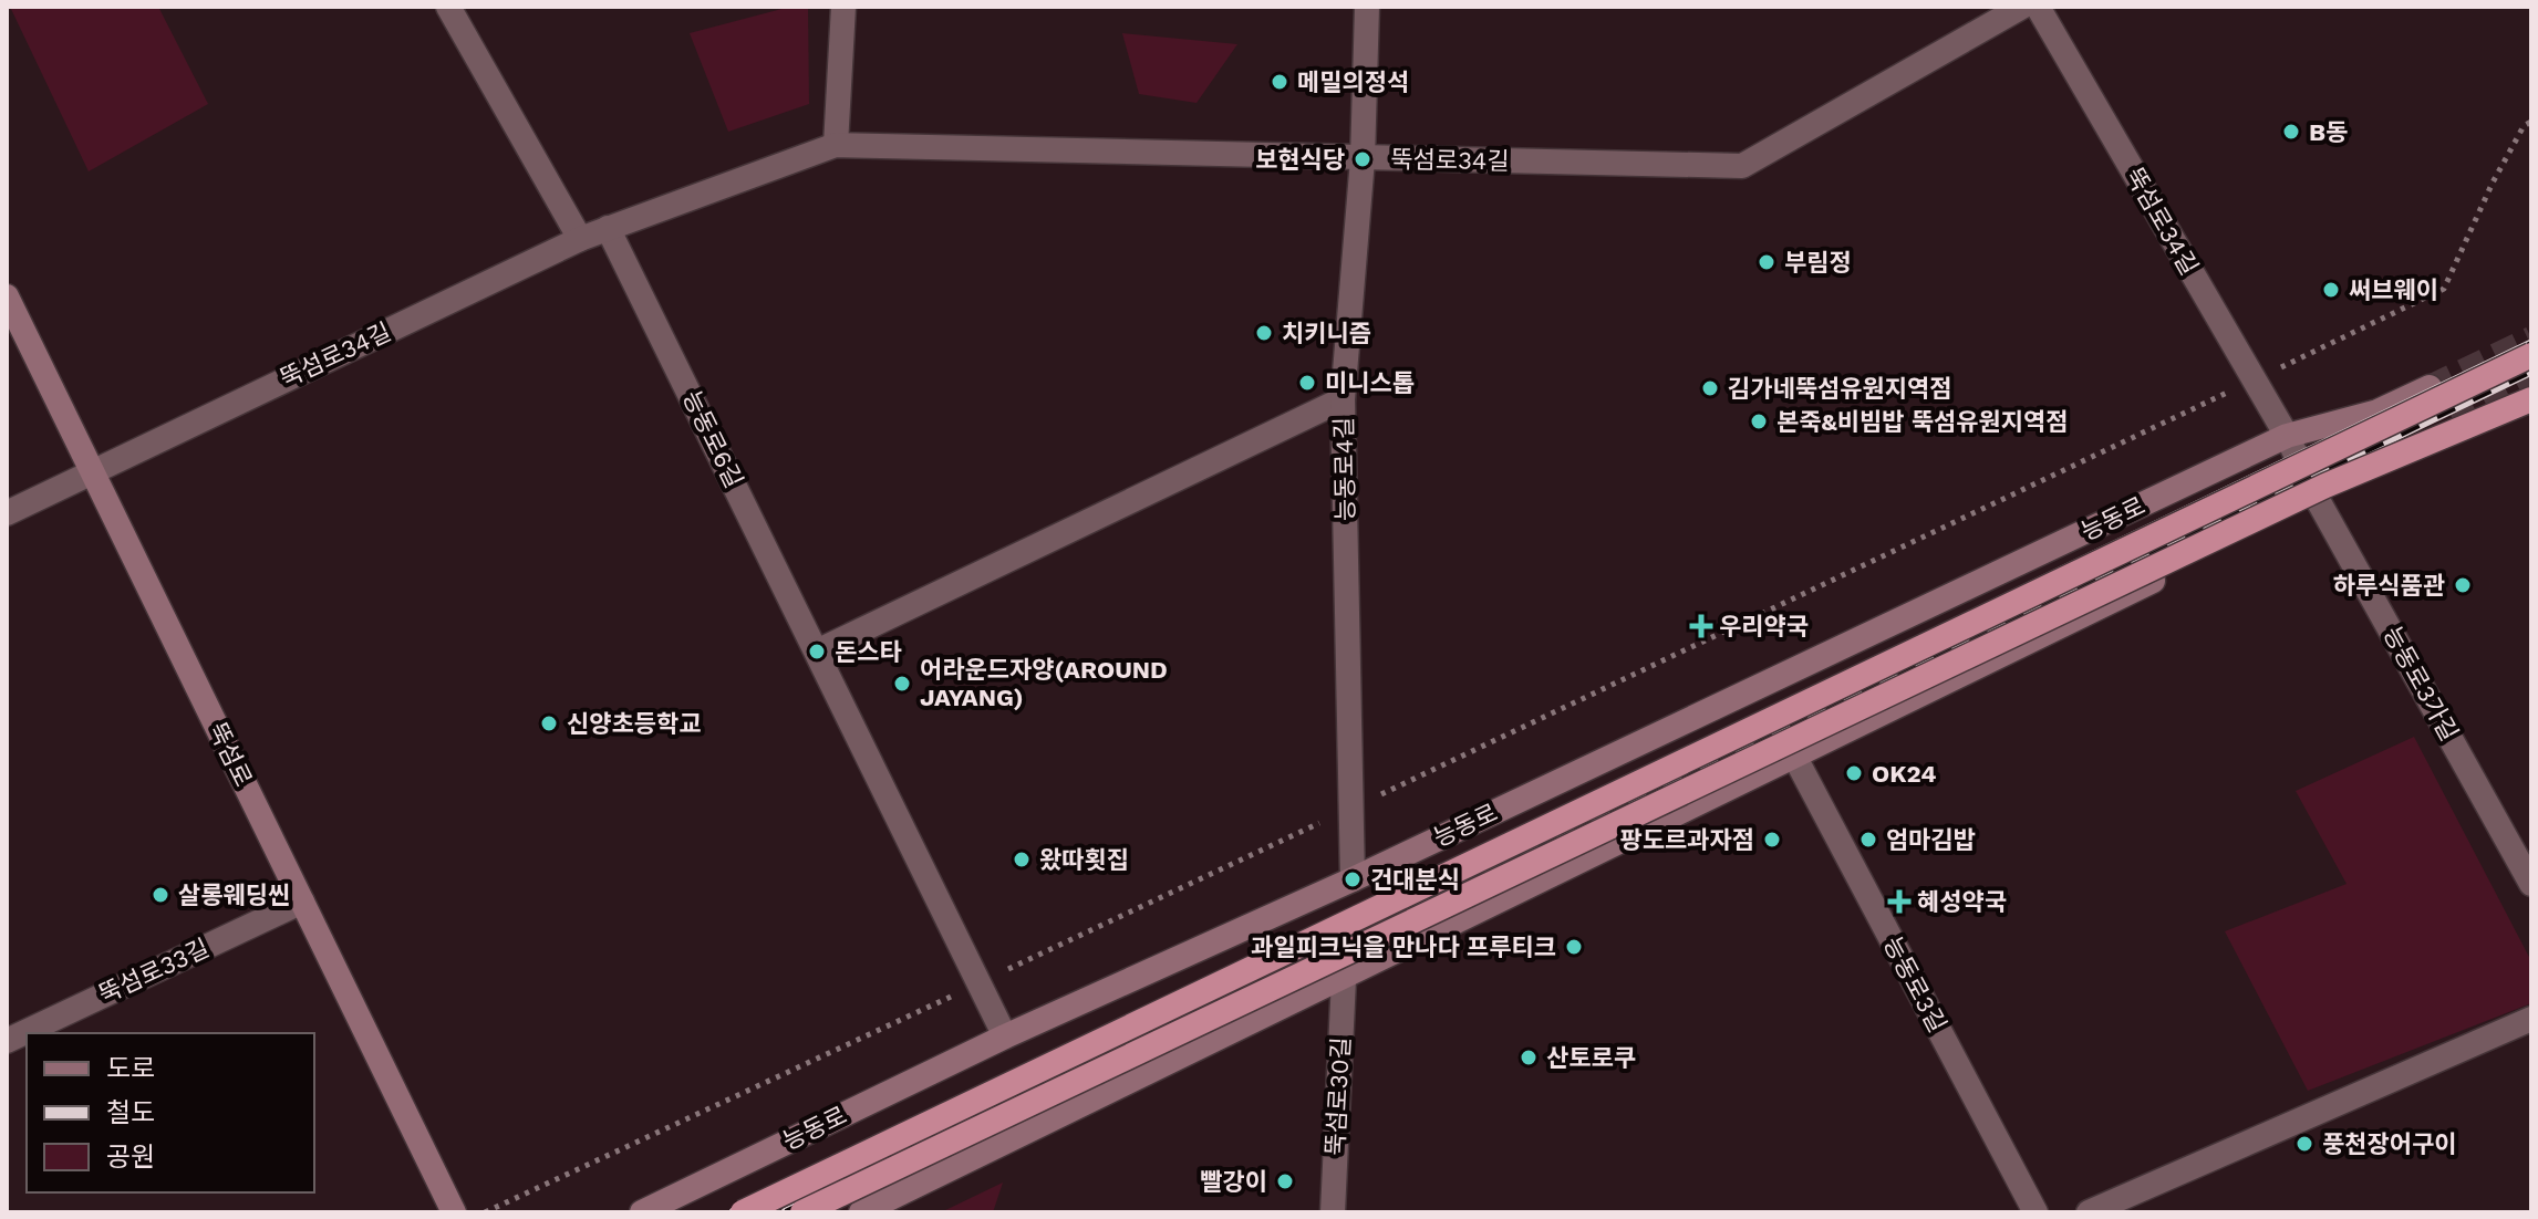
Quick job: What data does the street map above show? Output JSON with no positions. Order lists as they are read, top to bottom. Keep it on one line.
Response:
{"streets":{"main road":["능동로","뚝섬로"],"street":["뚝섬로34길","능동로6길","능동로4길","능동로3가길","뚝섬로33길","능동로3길","뚝섬로30길"]},"crossings":[["뚝섬로34길","능동로6길"],["뚝섬로34길","능동로4길"],["뚝섬로34길","능동로"],["뚝섬로34길","능동로3가길"],["뚝섬로34길","뚝섬로"],["능동로6길","능동로"],["능동로4길","능동로"],["능동로","능동로3가길"],["뚝섬로","뚝섬로33길"]],"places":{"other":["메밀의정석","B동","보현식당","부림정","써브웨이","치키니즘","미니스톱","김가네뚝섬유원지역점","본죽&비빔밥 뚝섬유원지역점","하루식품관","돈스타","어라운드자양(AROUND JAYANG)","신양초등학교","OK24","팡도르과자점","엄마김밥","왔따횟집","건대분식","살롱웨딩씬","과일피크닉을 만나다 프루티크","산토로쿠","풍천장어구이","빨강이"],"health":["우리약국","혜성약국"]},"legend":["도로","철도","공원"]}
